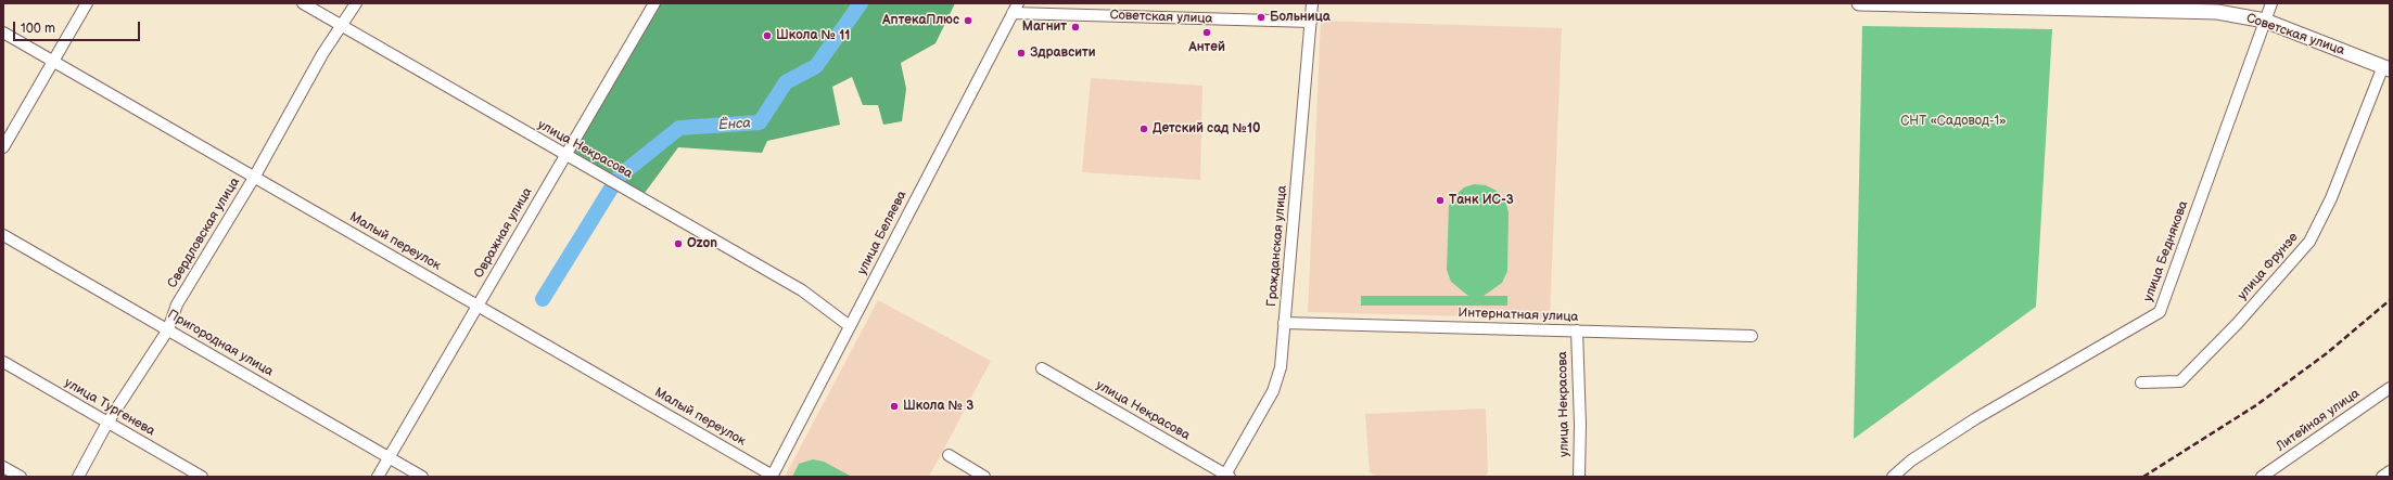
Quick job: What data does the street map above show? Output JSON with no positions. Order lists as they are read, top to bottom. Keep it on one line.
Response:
{"streets":{"main road":["Советская улица"],"street":["улица Некрасова","Свердловская улица","Овражная улица","улица Беляева","Малый переулок","Гражданская улица","улица Беднякова","улица Фрунзе","Интернатная улица","Пригородная улица","улица Тургенева","Литейная улица"]},"crossings":[["Советская улица","улица Беляева"],["Советская улица","Гражданская улица"],["Советская улица","улица Беднякова"],["Советская улица","улица Фрунзе"],["улица Некрасова","Свердловская улица"],["улица Некрасова","Овражная улица"],["улица Некрасова","улица Беляева"],["улица Некрасова","Гражданская улица"],["улица Некрасова","Интернатная улица"],["Свердловская улица","Малый переулок"],["Свердловская улица","Пригородная улица"],["Свердловская улица","улица Тургенева"],["Овражная улица","Малый переулок"],["Овражная улица","Пригородная улица"],["улица Беляева","Малый переулок"],["Гражданская улица","Интернатная улица"]],"water":["Ёнса"],"parks":["СНТ «Садовод-1»"],"places":["Больница","АптекаПлюс","Магнит","Антей","Школа № 11","Здравсити","Детский сад №10","Танк ИС-3","Ozon","Школа № 3"],"scale_bar":"100 m"}
